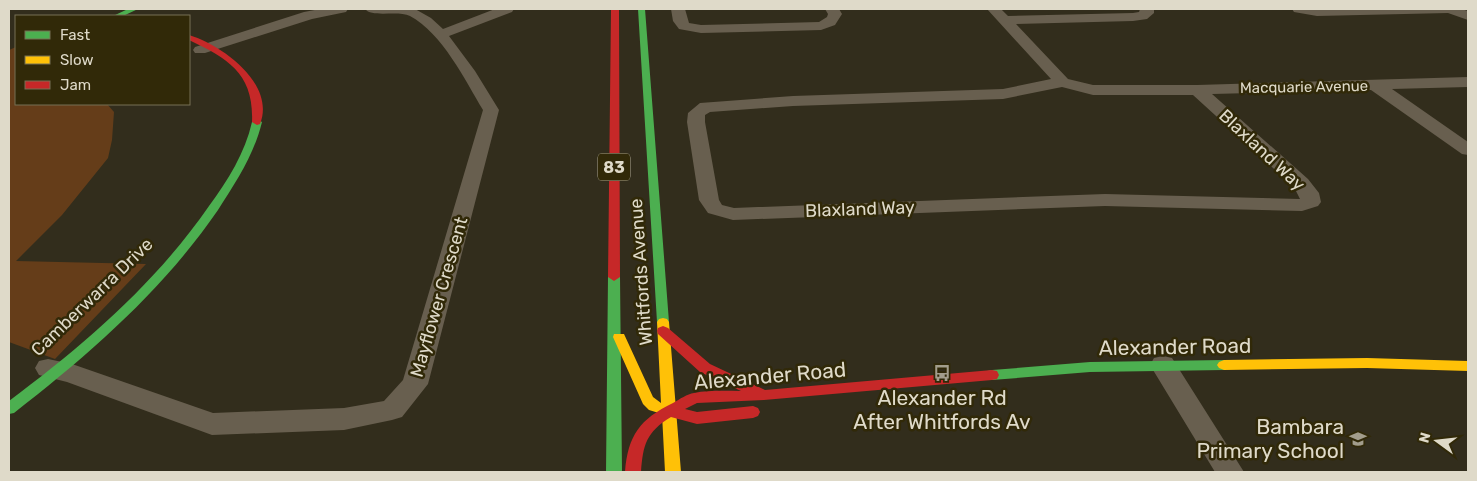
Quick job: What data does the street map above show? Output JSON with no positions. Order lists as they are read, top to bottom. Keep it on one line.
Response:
{"streets":{"main road":["83","Whitfords Avenue","Camberwarra Drive","Alexander Road"],"street":["Macquarie Avenue","Blaxland Way","Mayflower Crescent"]},"crossings":[["Macquarie Avenue","Blaxland Way"],["Whitfords Avenue","Alexander Road"],["Camberwarra Drive","Mayflower Crescent"]],"places":{"bus stop":["Alexander Rd After Whitfords Av"],"school or university":["Bambara Primary School"]},"legend":["Fast","Slow","Jam"],"north":"left"}
